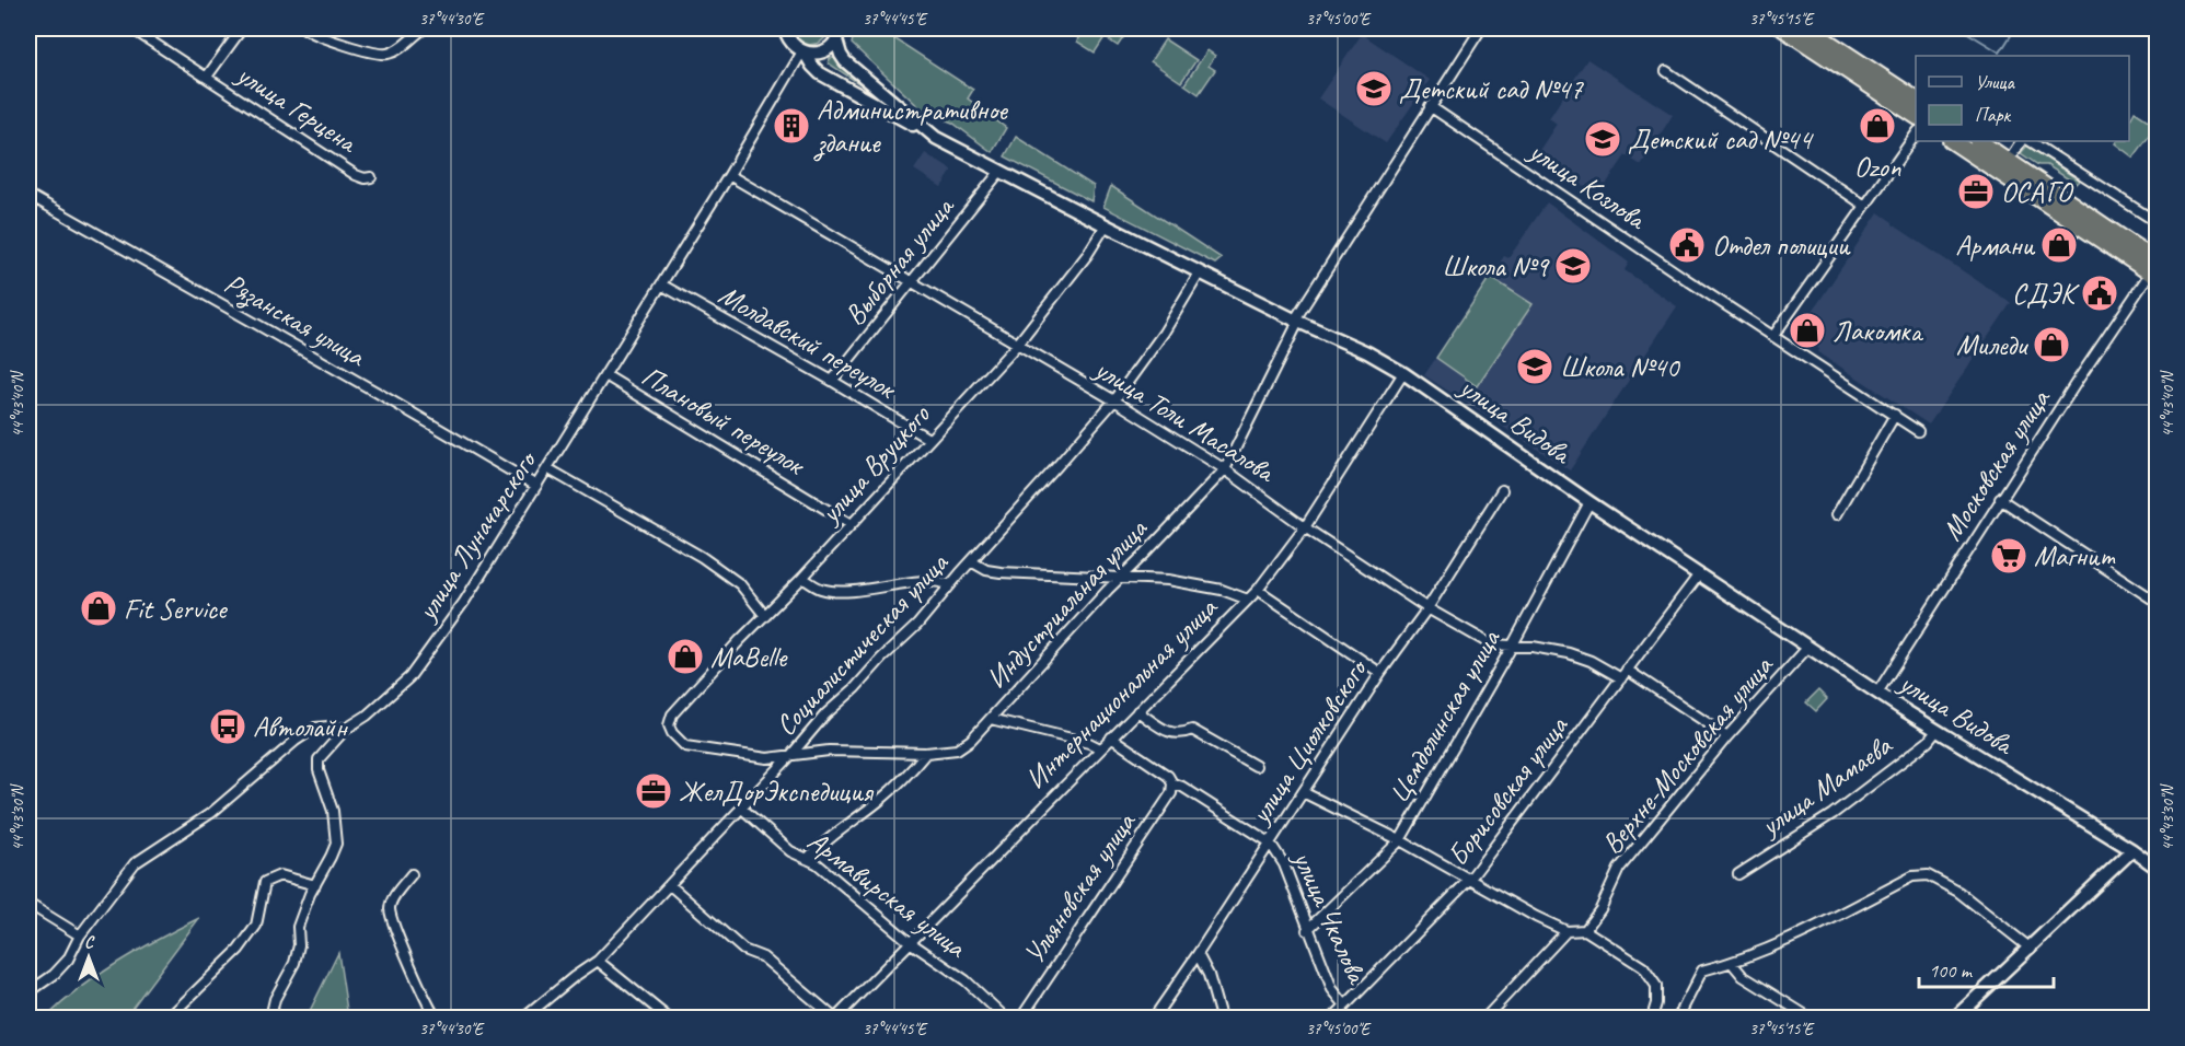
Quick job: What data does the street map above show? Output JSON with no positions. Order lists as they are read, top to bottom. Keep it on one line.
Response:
{"streets":{"street":["улица Герцена","улица Козлова","Выборная улица","Рязанская улица","Молдавский переулок","Плановый переулок","улица Толи Масалова","улица Видова","улица Вруцкого","Московская улица","улица Луначарского","Индустриальная улица","Социалистическая улица","Интернациональная улица","Цемдолинская улица","улица Циолковского","Верхне-Московская улица","улица Мамаева","Борисовская улица","Ульяновская улица","Армавирская улица","улица Чкалова"]},"crossings":[["улица Козлова","Индустриальная улица"],["Выборная улица","Молдавский переулок"],["Выборная улица","улица Толи Масалова"],["Выборная улица","улица Видова"],["Рязанская улица","улица Луначарского"],["Молдавский переулок","улица Вруцкого"],["Молдавский переулок","улица Луначарского"],["Плановый переулок","улица Вруцкого"],["Плановый переулок","улица Луначарского"],["улица Толи Масалова","улица Вруцкого"],["улица Толи Масалова","улица Луначарского"],["улица Толи Масалова","Индустриальная улица"],["улица Толи Масалова","Социалистическая улица"],["улица Толи Масалова","Интернациональная улица"],["улица Толи Масалова","Цемдолинская улица"],["улица Толи Масалова","улица Циолковского"],["улица Толи Масалова","Верхне-Московская улица"],["улица Толи Масалова","Борисовская улица"],["улица Видова","улица Вруцкого"],["улица Видова","Московская улица"],["улица Видова","Индустриальная улица"],["улица Видова","Социалистическая улица"],["улица Видова","Интернациональная улица"],["улица Видова","Цемдолинская улица"],["улица Видова","Верхне-Московская улица"],["улица Видова","улица Мамаева"],["улица Видова","Борисовская улица"],["улица Вруцкого","Социалистическая улица"],["Социалистическая улица","Армавирская улица"],["Интернациональная улица","Армавирская улица"],["Интернациональная улица","улица Чкалова"],["Цемдолинская улица","улица Чкалова"],["улица Циолковского","улица Чкалова"],["Борисовская улица","улица Чкалова"],["Ульяновская улица","улица Чкалова"]],"places":{"school or university":["Детский сад №47","Детский сад №44","Школа №9","Школа №40"],"building":["Административное здание"],"shop":["Ozon","Армани","Лакомка","Миледи","Fit Service","MaBelle"],"office":["ОСАГО","ЖелДорЭкспедиция"],"public building":["Отдел полиции","СДЭК"],"supermarket":["Магнит"],"bus stop":["Автолайн"]},"legend":["Улица","Парк"],"scale_bar":"100 m","north":"top","coordinates":["37°44'30\"E","37°44'45\"E","37°45'00\"E","37°45'15\"E","44°43'40\"N","44°43'30\"N"]}
